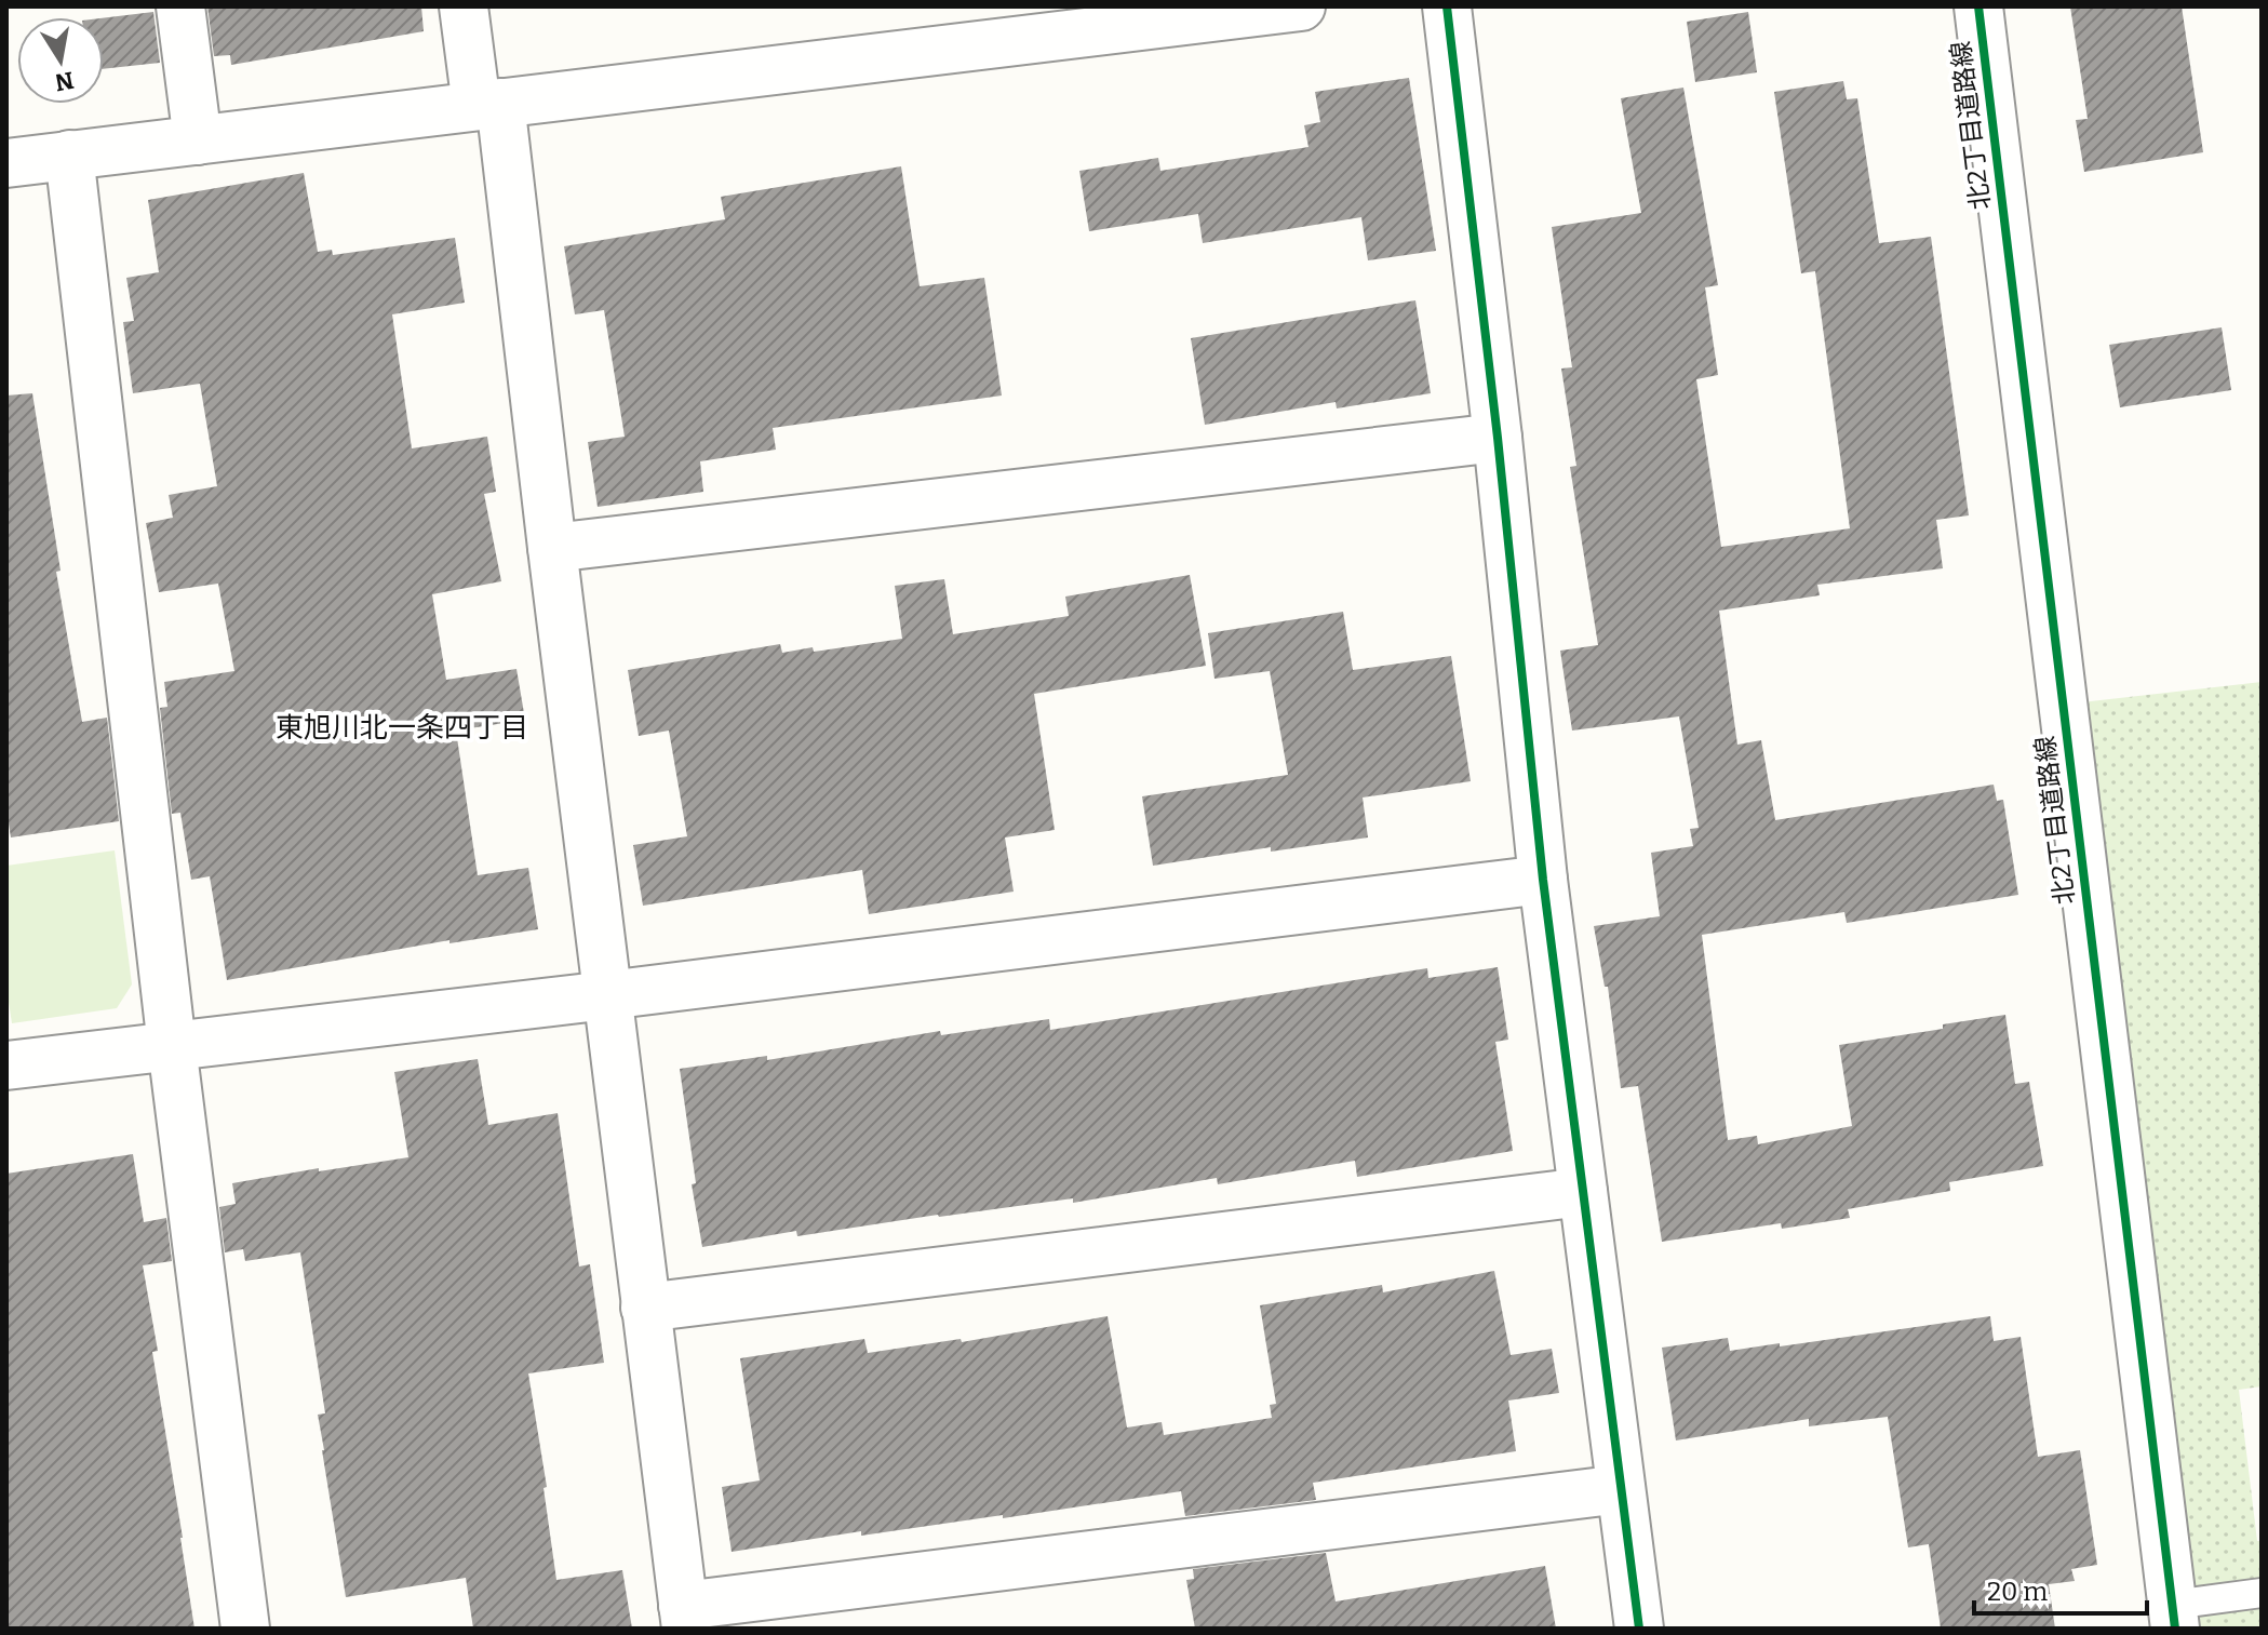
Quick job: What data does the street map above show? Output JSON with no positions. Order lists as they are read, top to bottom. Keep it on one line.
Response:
{"streets":{"street":["北2丁目道路線"]},"districts":["東旭川北一条四丁目"],"scale_bar":"20 m","north":"bottom"}
